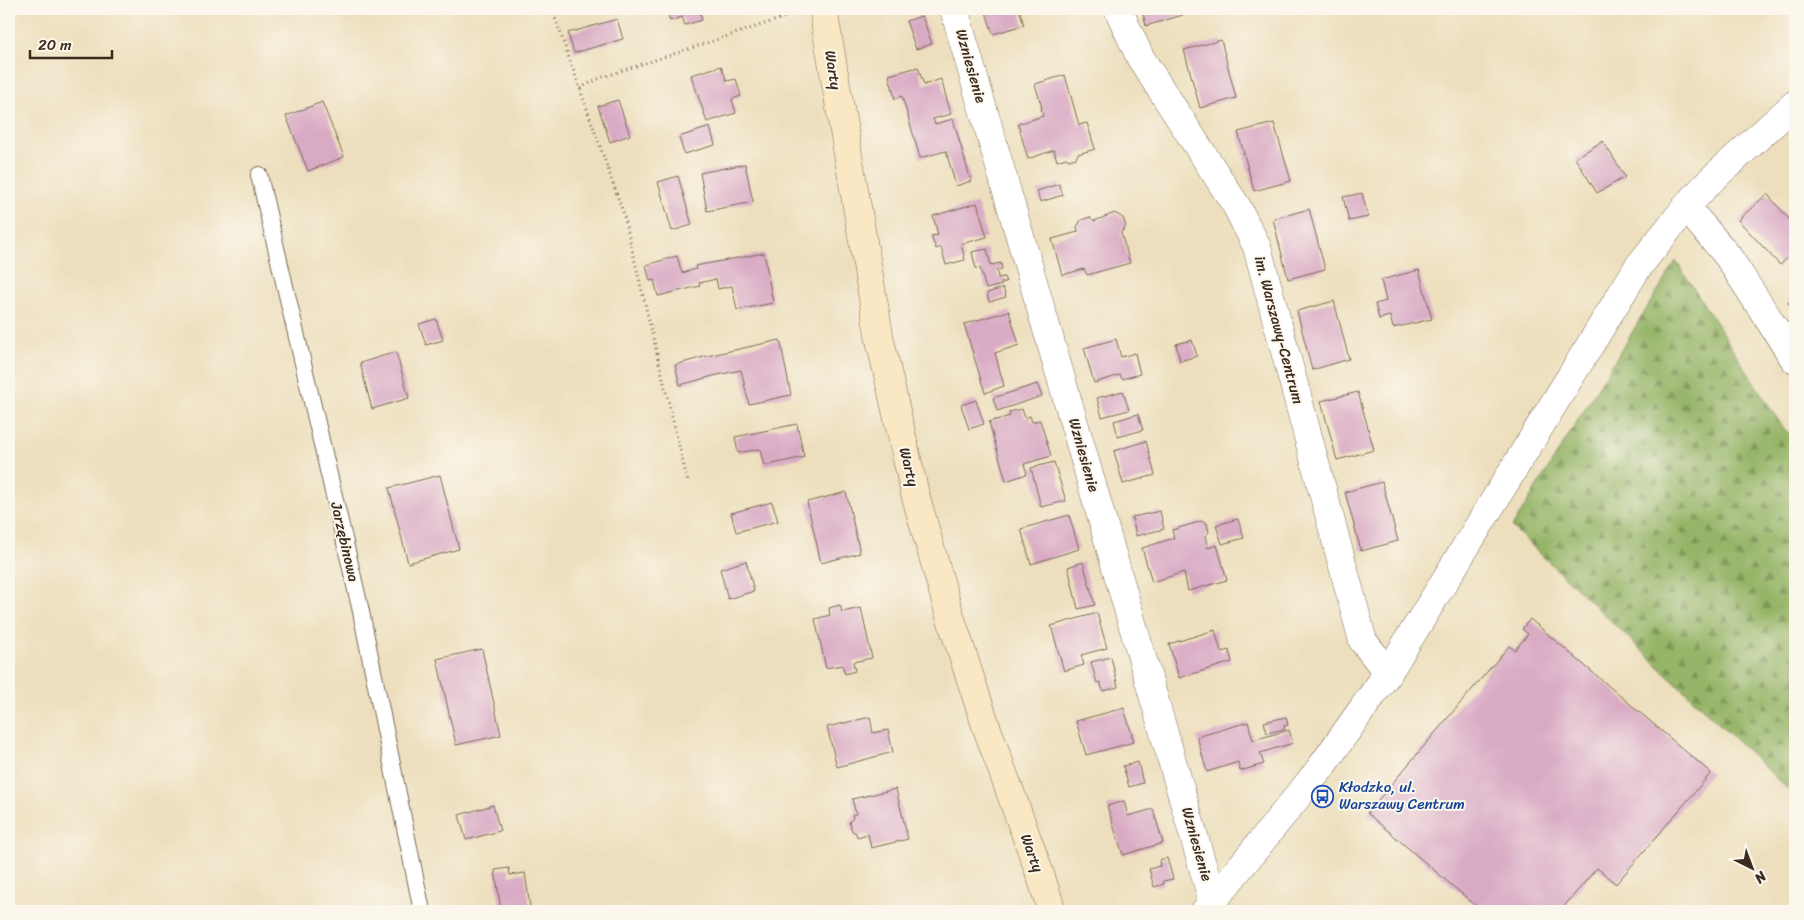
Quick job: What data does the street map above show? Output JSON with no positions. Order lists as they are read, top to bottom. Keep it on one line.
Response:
{"streets":{"main road":["Warty"],"street":["Wzniesienie","im. Warszawy-Centrum"],"lane":["Jarzębinowa"]},"places":{"bus stop":["Kłodzko, ul. Warszawy Centrum"]},"scale_bar":"20 m","north":"bottom right"}
